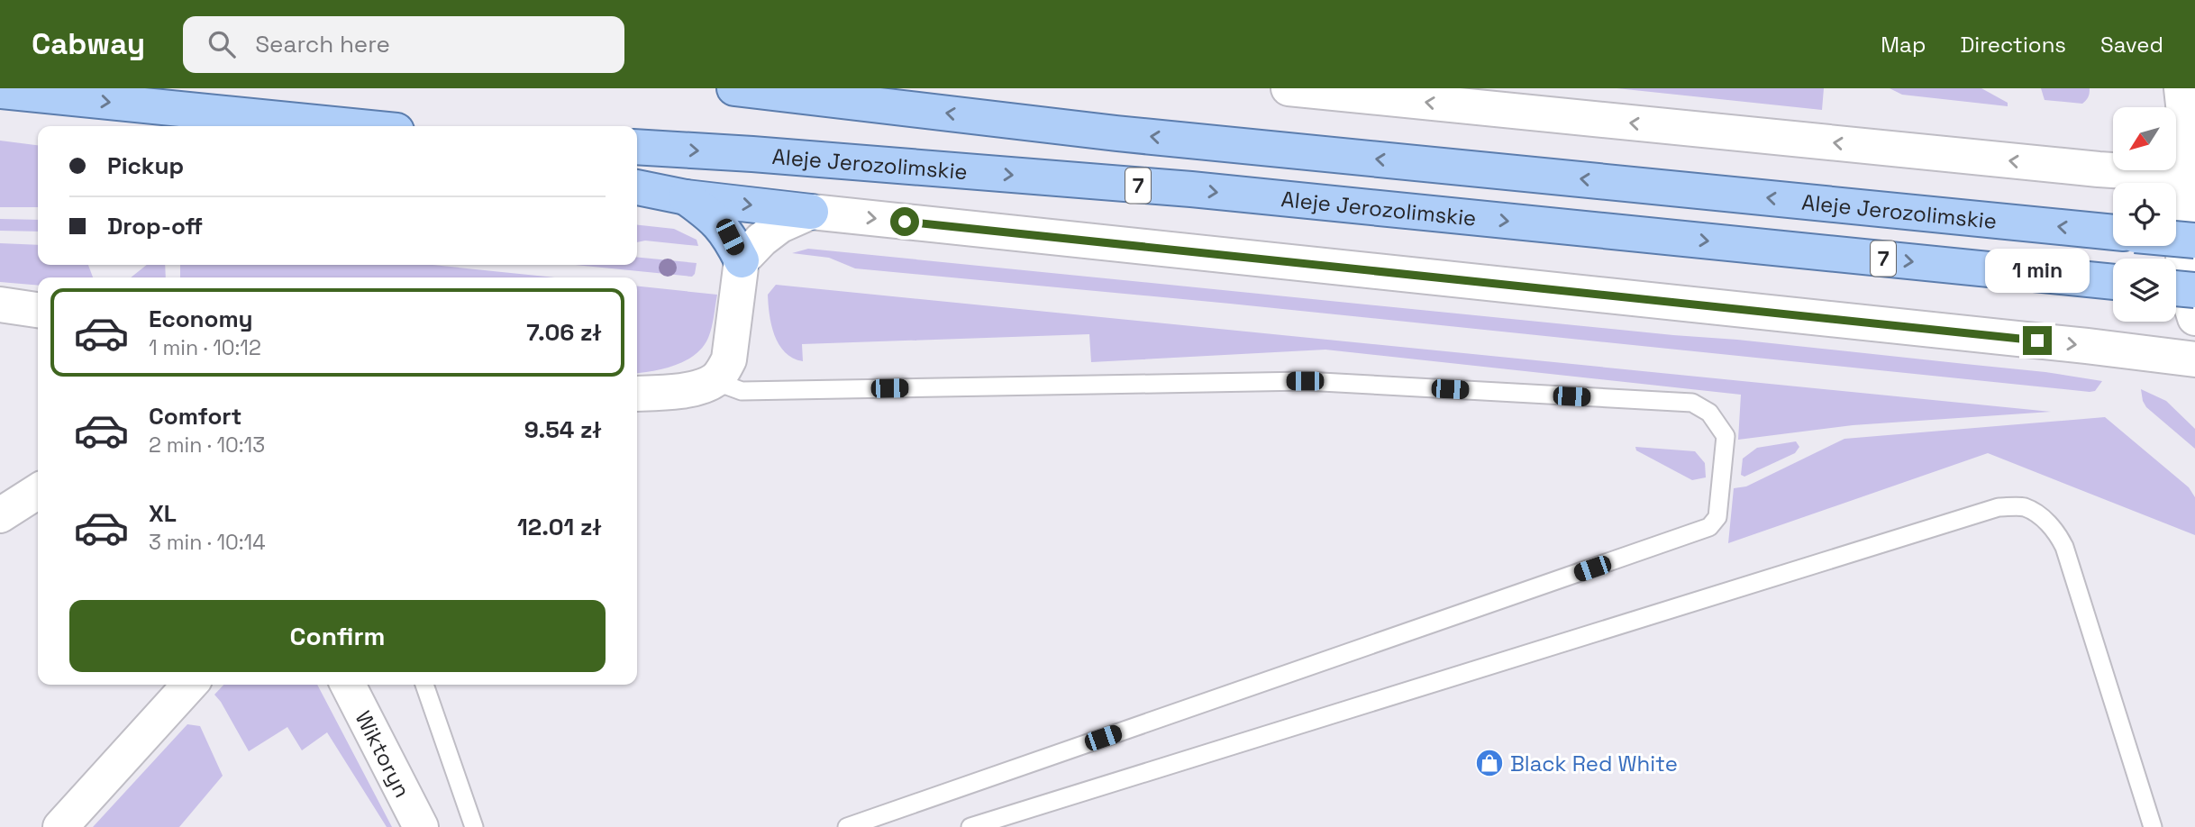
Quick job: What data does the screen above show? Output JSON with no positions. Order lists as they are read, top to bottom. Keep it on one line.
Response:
{"streets":{"main road":["Aleje Jerozolimskie","7"],"street":["Wiktoryn"]},"places":{"shop":["Black Red White"]},"north":"bottom left","page":{"header":"Cabway","search":"Search here","nav":["Map","Directions","Saved"],"banner":["Pickup","Drop-off"],"bubble":"1 min","list":[{"name":"Economy","note":"1 min · 10:12","value":"7.06 zł"},{"name":"Comfort","note":"2 min · 10:13","value":"9.54 zł"},{"name":"XL","note":"3 min · 10:14","value":"12.01 zł"}],"buttons":"Confirm"}}
